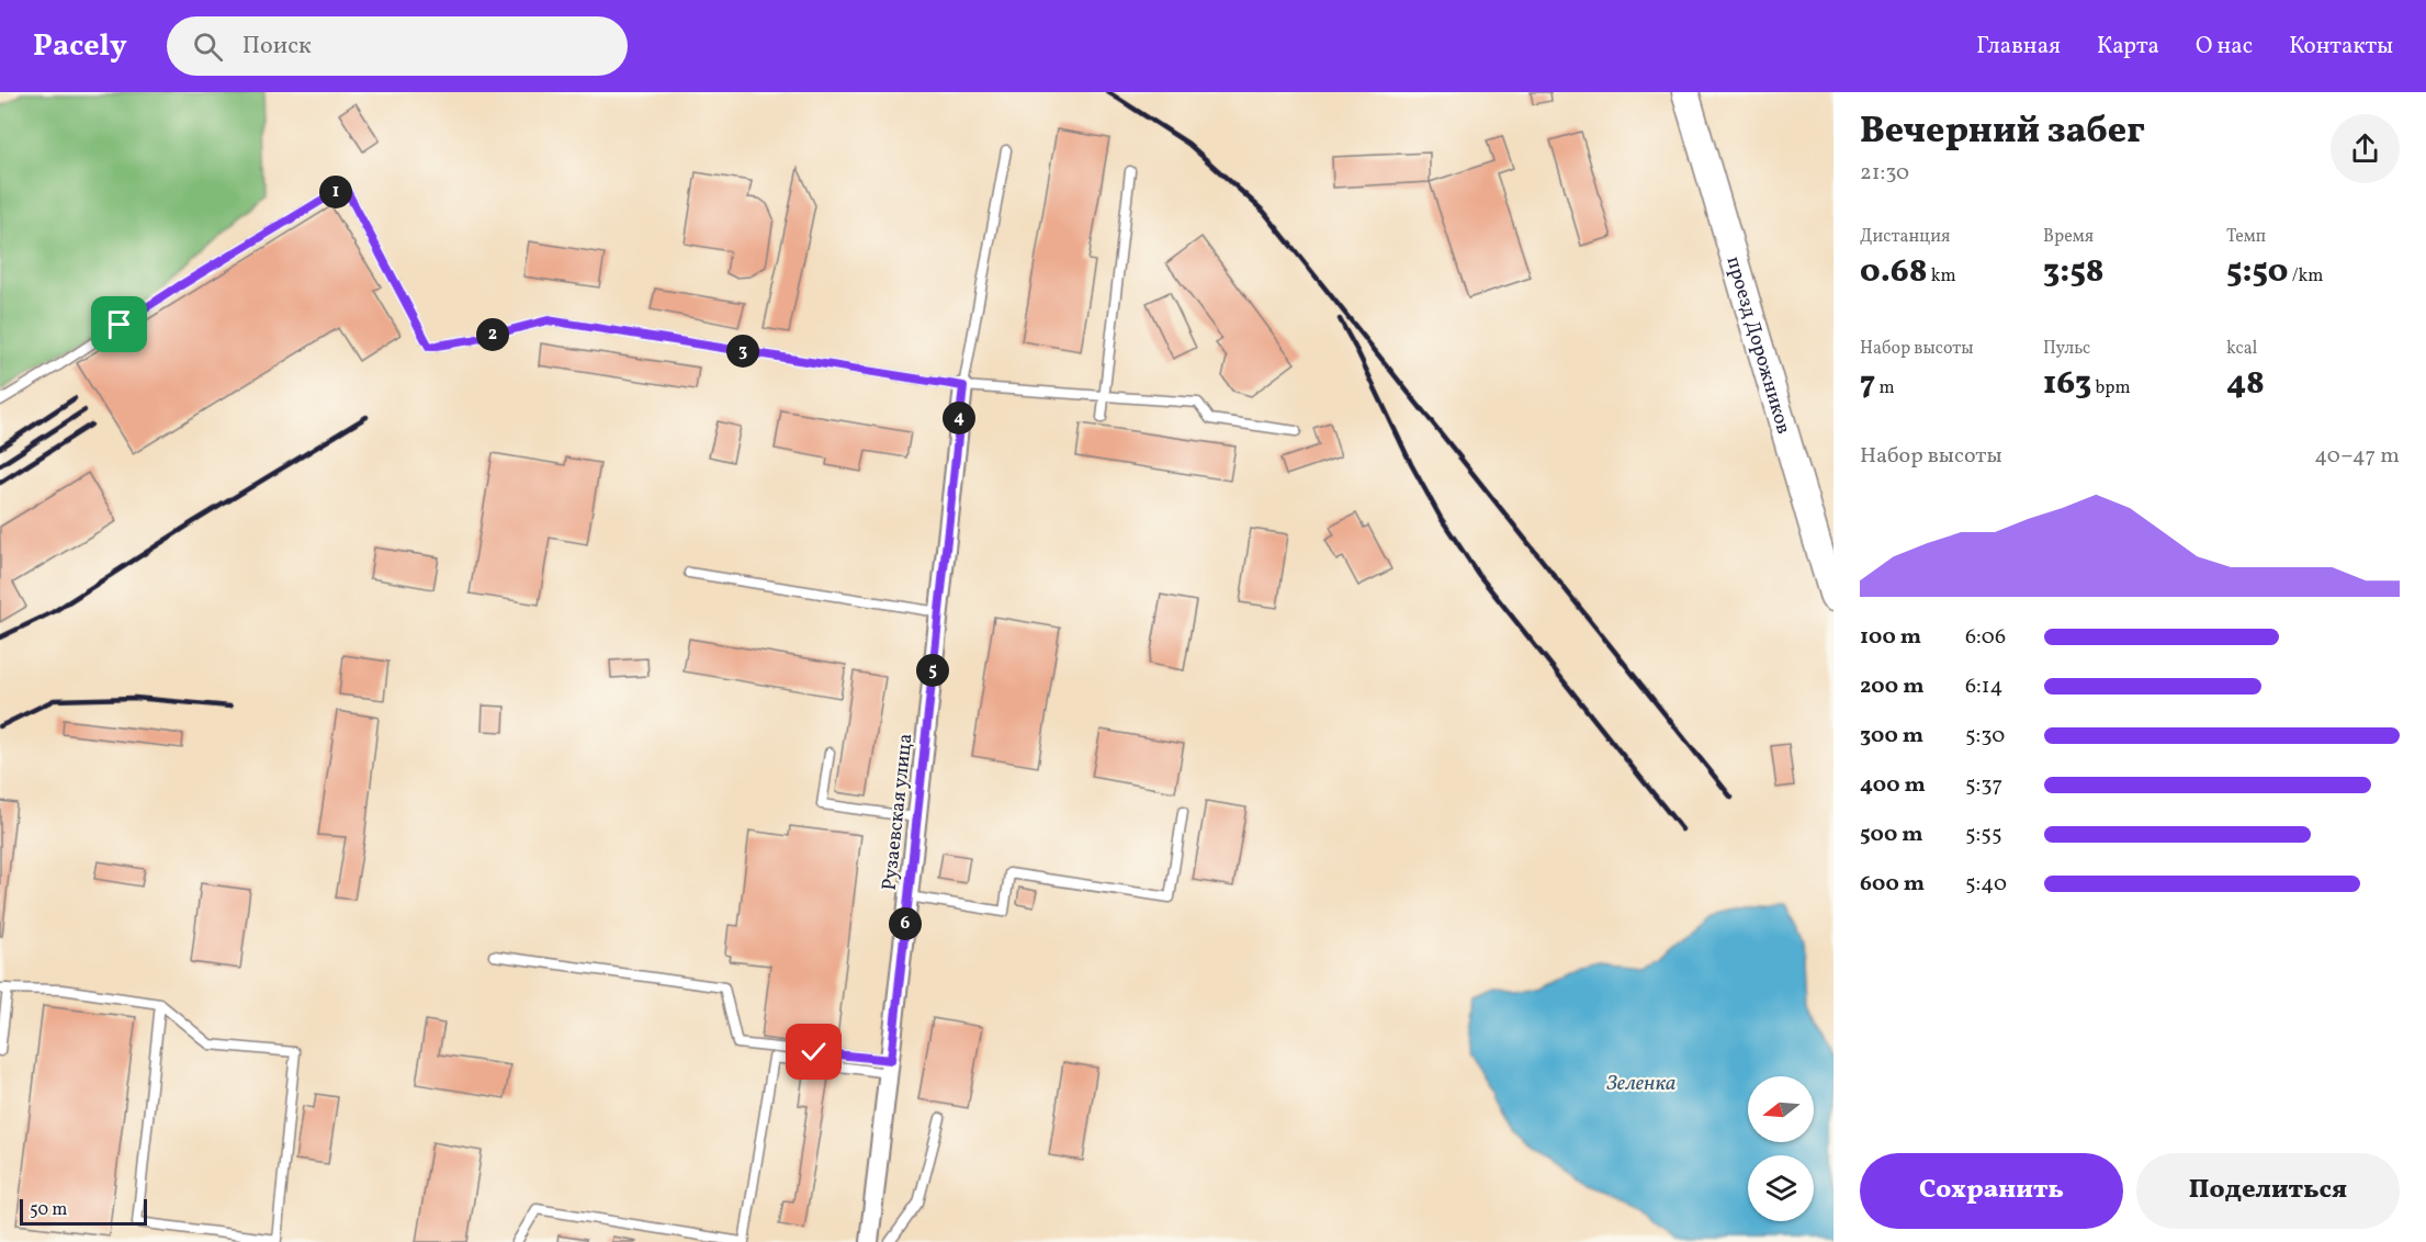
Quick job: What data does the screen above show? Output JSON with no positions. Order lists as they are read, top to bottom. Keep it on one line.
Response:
{"streets":{"main road":["проезд Дорожников"],"street":["Рузаевская улица"]},"water":["Зеленка"],"scale_bar":"50 m","north":"left","page":{"header":"Pacely","search":"Поиск","nav":["Главная","Карта","О нас","Контакты"],"heading":["Вечерний забег","21:30"],"pins":["1","2","3","4","5","6"],"stats":[["Дистанция","0.68 km"],["Время","3:58"],["Темп","5:50 /km"],["Набор высоты","7 m"],["Пульс","163 bpm"],["kcal","48"]],"chart":["Набор высоты","40–47 m"],"list":[{"name":"100 m","note":"6:06"},{"name":"200 m","note":"6:14"},{"name":"300 m","note":"5:30"},{"name":"400 m","note":"5:37"},{"name":"500 m","note":"5:55"},{"name":"600 m","note":"5:40"}],"buttons":["Сохранить","Поделиться"],"scale":"50 m"}}
